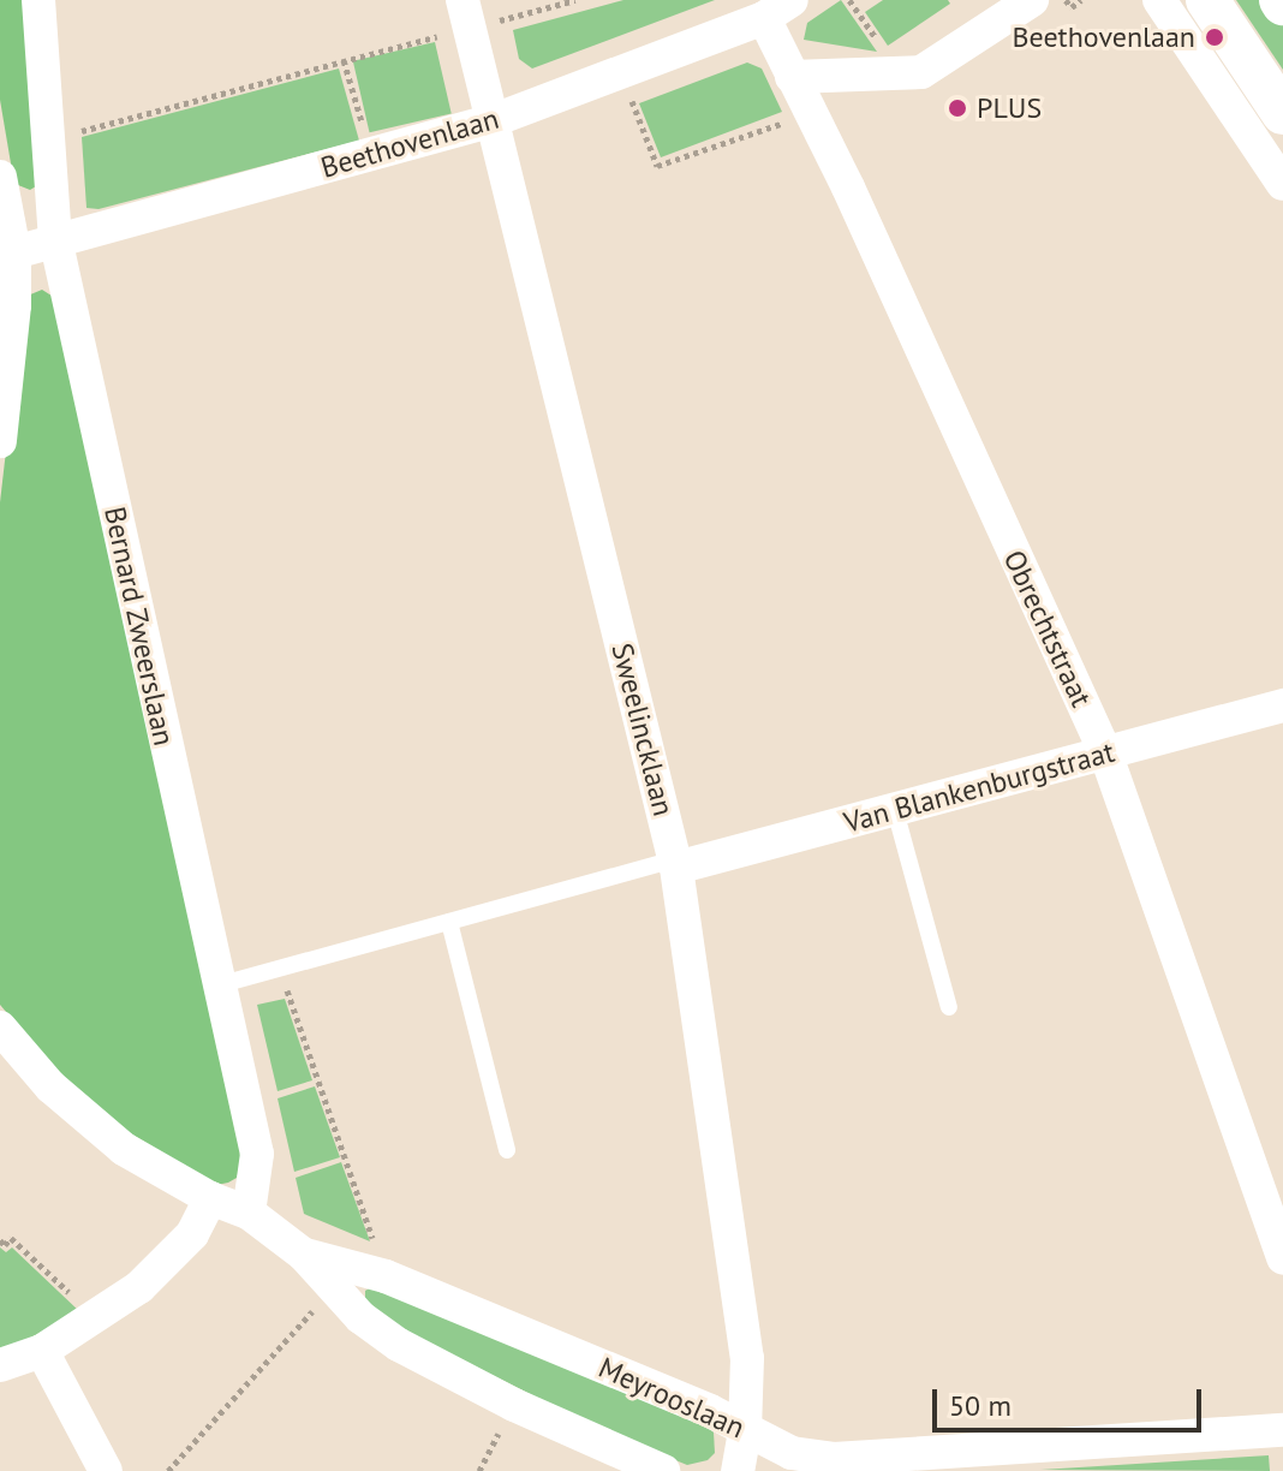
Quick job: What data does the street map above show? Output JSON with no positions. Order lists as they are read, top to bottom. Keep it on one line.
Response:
{"streets":{"street":["Beethovenlaan","Bernard Zweerslaan","Obrechtstraat","Sweelincklaan","Van Blankenburgstraat","Meyrooslaan"]},"crossings":[["Beethovenlaan","Bernard Zweerslaan"],["Beethovenlaan","Obrechtstraat"],["Beethovenlaan","Sweelincklaan"],["Bernard Zweerslaan","Meyrooslaan"],["Obrechtstraat","Van Blankenburgstraat"],["Sweelincklaan","Van Blankenburgstraat"],["Sweelincklaan","Meyrooslaan"]],"places":["Beethovenlaan","PLUS"],"scale_bar":"50 m"}
